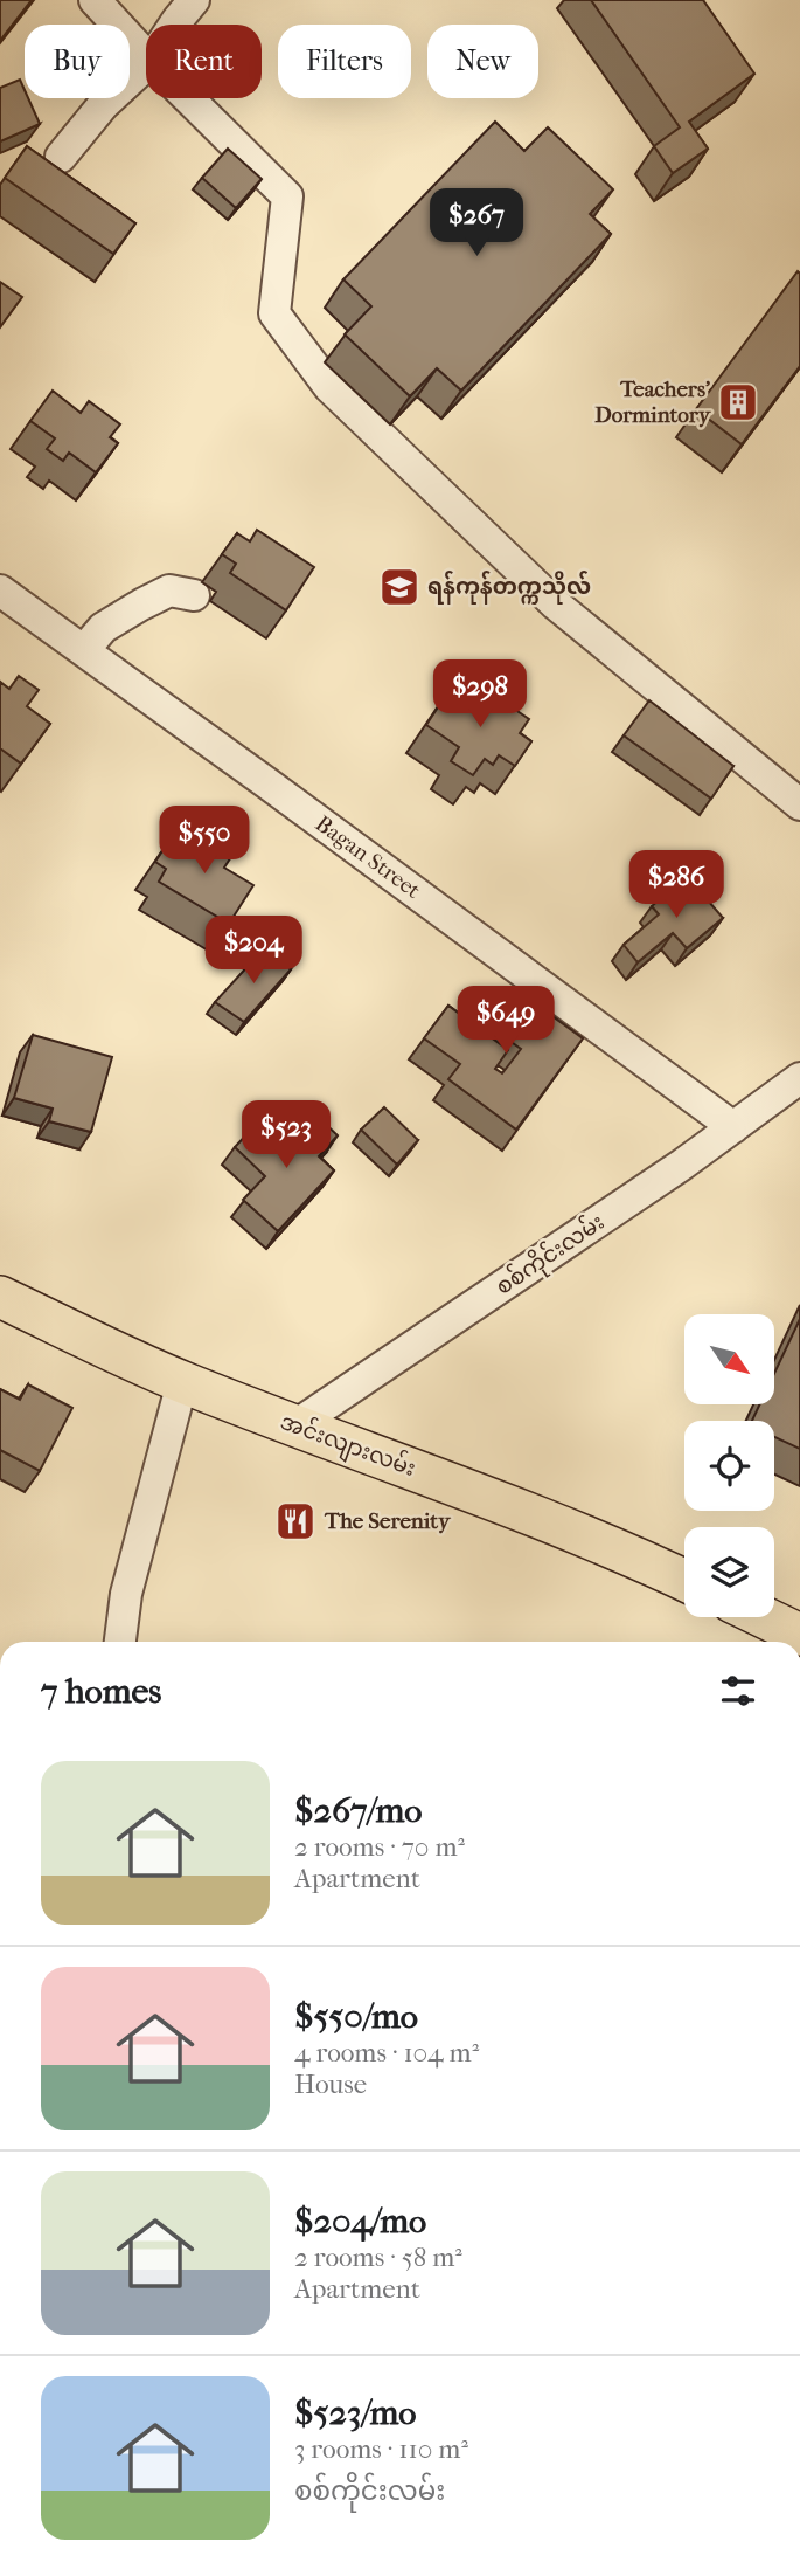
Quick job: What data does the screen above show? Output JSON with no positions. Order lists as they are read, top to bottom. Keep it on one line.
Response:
{"streets":{"main road":["အင်းလျားလမ်း"],"street":["Bagan Street","စစ်ကိုင်းလမ်း"]},"crossings":[["Bagan Street","စစ်ကိုင်းလမ်း"],["စစ်ကိုင်းလမ်း","အင်းလျားလမ်း"]],"places":{"building":["Teachers' Dormintory"],"school or university":["ရန်ကုန်တက္ကသိုလ်"],"restaurant":["The Serenity"]},"north":"bottom right","page":{"chip":["Buy","Rent","Filters","New"],"price":["$267","$298","$550","$286","$204","$649","$523"],"heading":"7 homes","list":[{"name":"$267/mo","note":"2 rooms · 70 m² · Apartment"},{"name":"$550/mo","note":"4 rooms · 104 m² · House"},{"name":"$204/mo","note":"2 rooms · 58 m² · Apartment"},{"name":"$523/mo","note":"3 rooms · 110 m² · စစ်ကိုင်းလမ်း"}]}}
